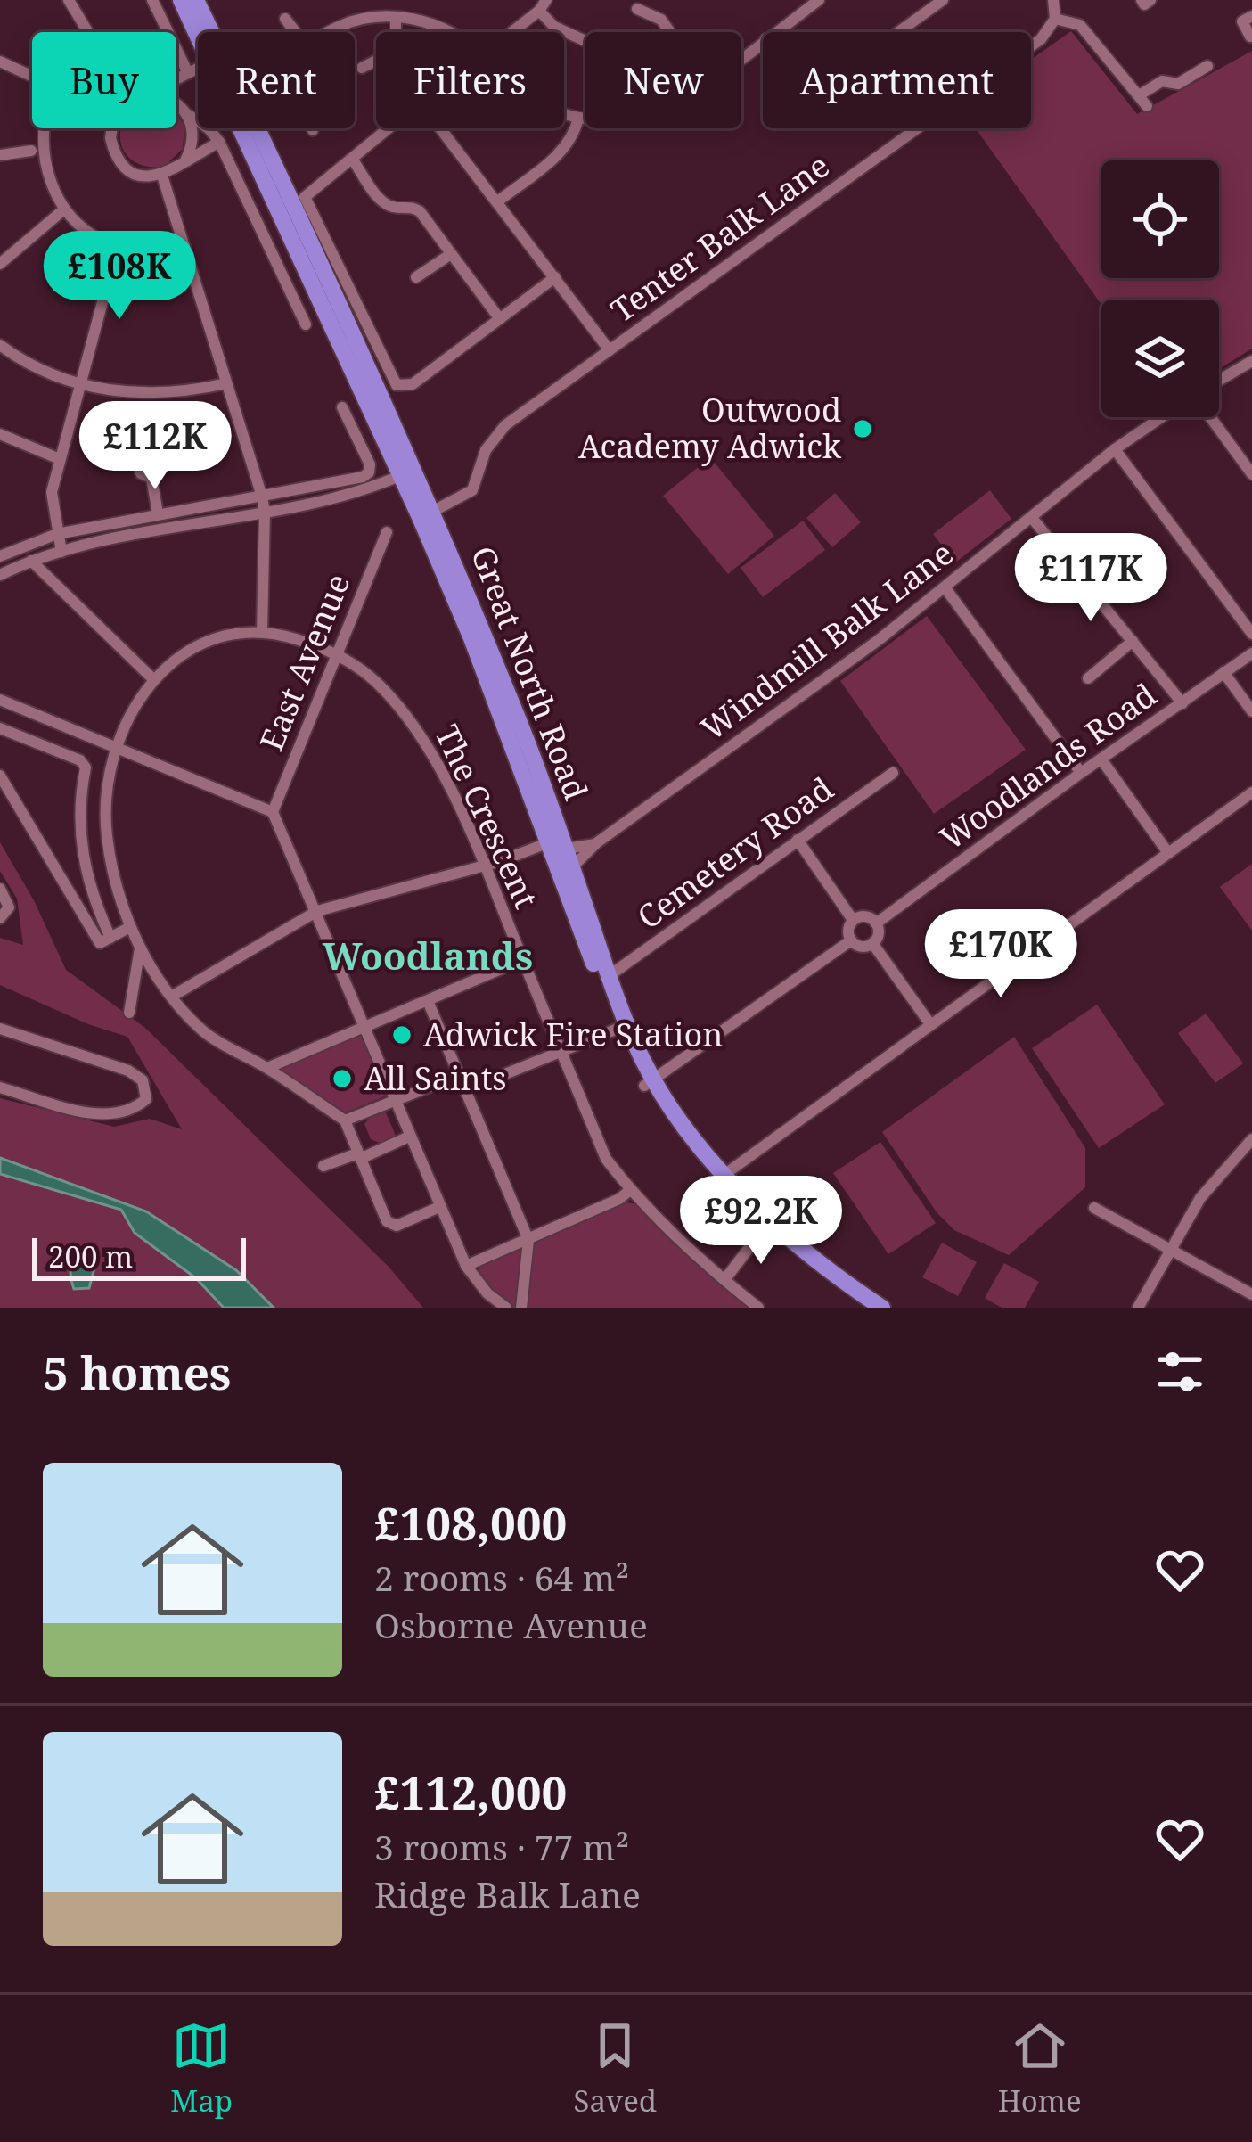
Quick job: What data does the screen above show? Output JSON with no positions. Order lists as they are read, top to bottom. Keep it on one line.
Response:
{"streets":{"highway":["Great North Road"],"street":["Tenter Balk Lane","Windmill Balk Lane","East Avenue","Woodlands Road","The Crescent","Cemetery Road"]},"crossings":[["Tenter Balk Lane","Great North Road"],["Windmill Balk Lane","Great North Road"],["Windmill Balk Lane","The Crescent"],["East Avenue","The Crescent"],["Great North Road","Cemetery Road"]],"districts":["Woodlands"],"places":["Outwood Academy Adwick","Adwick Fire Station","All Saints"],"scale_bar":"200 m","page":{"chip":["Buy","Rent","Filters","New","Apartment"],"price":["£108K","£112K","£117K","£170K","£92.2K"],"scale":"200 m","heading":"5 homes","list":[{"name":"£108,000","note":"2 rooms · 64 m² · Osborne Avenue"},{"name":"£112,000","note":"3 rooms · 77 m² · Ridge Balk Lane"}],"tabs":["Map","Saved","Home"]}}
